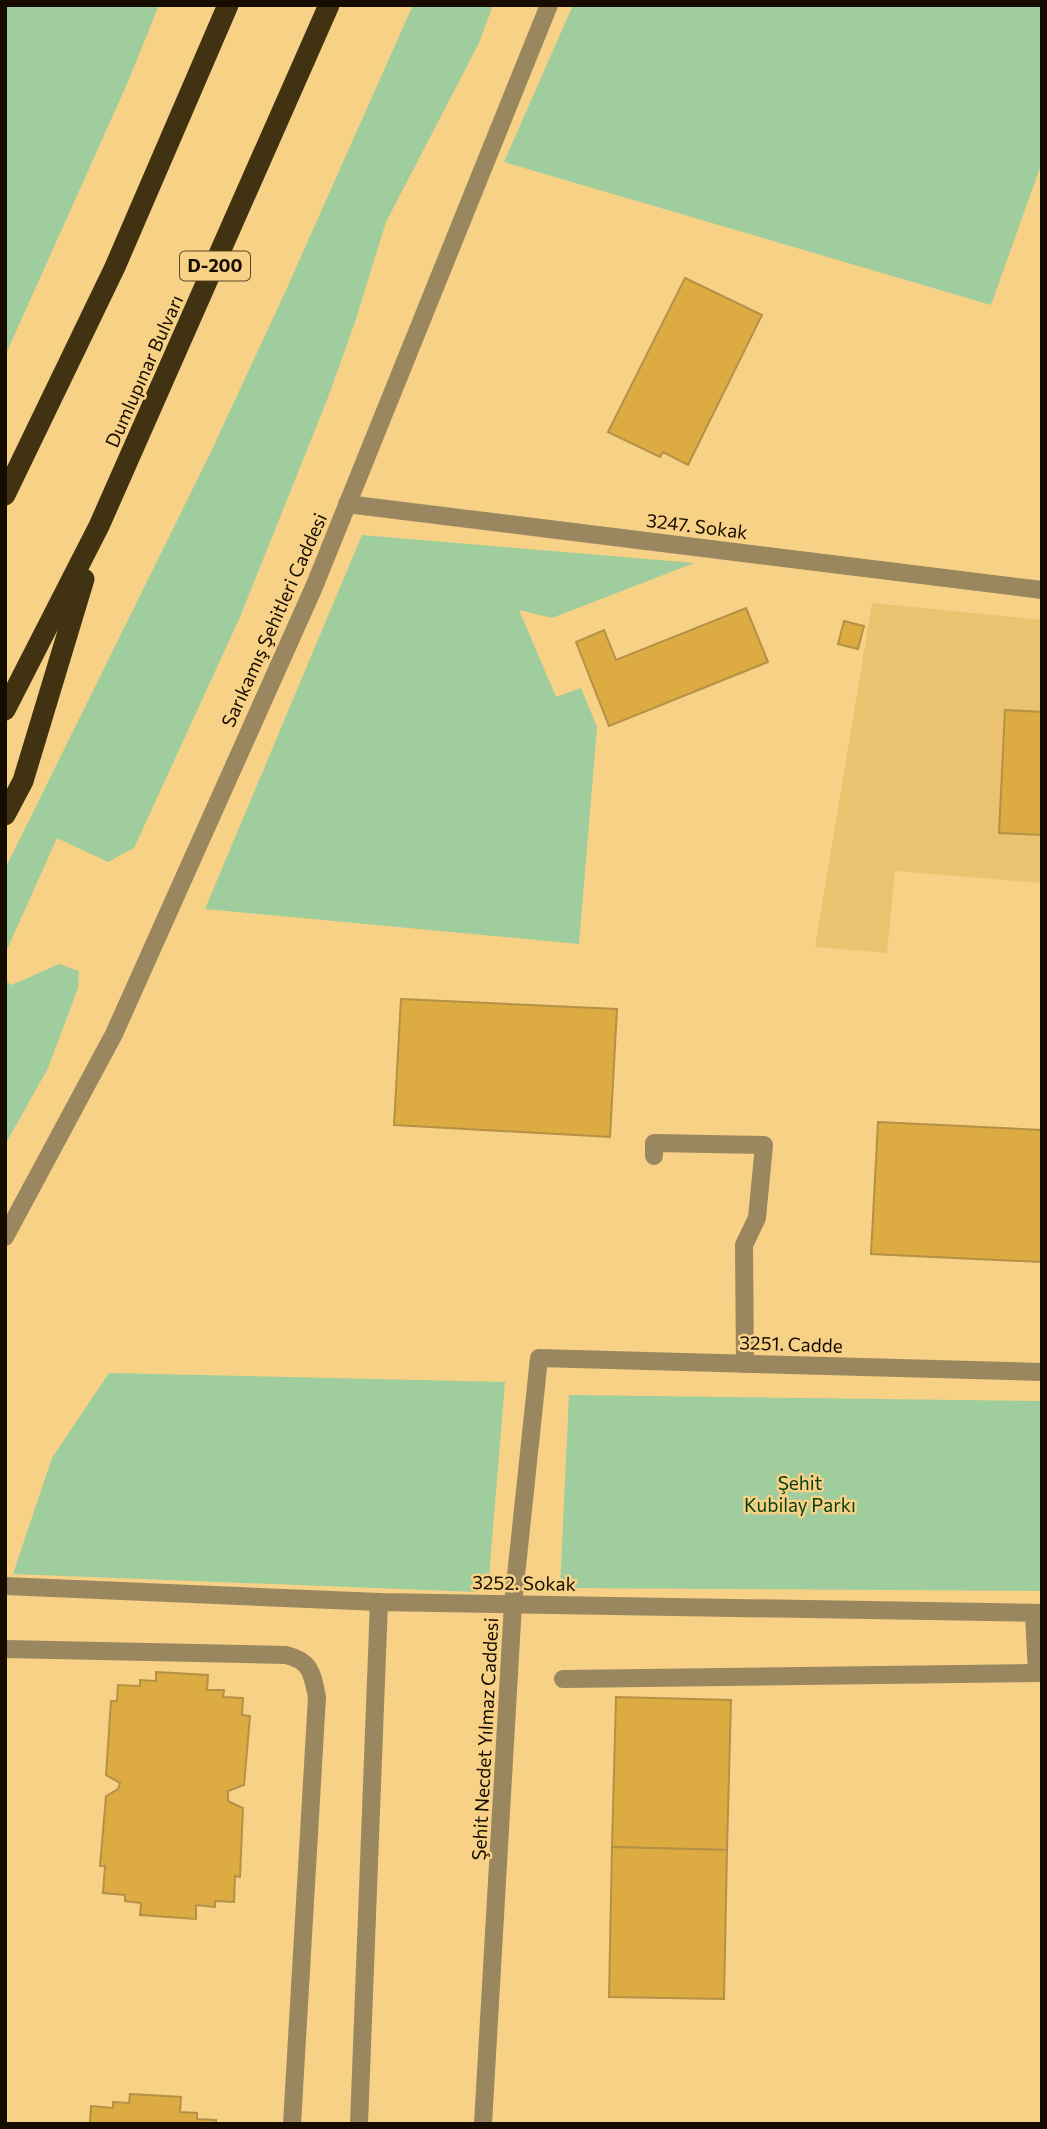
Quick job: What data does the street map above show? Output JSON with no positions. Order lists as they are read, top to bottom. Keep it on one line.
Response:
{"streets":{"highway":["D-200","Dumlupınar Bulvarı"],"street":["3247. Sokak","Sarıkamış Şehitleri Caddesi","3251. Cadde","3252. Sokak","Şehit Necdet Yılmaz Caddesi"]},"crossings":[["3247. Sokak","Sarıkamış Şehitleri Caddesi"],["3251. Cadde","Şehit Necdet Yılmaz Caddesi"],["3252. Sokak","Şehit Necdet Yılmaz Caddesi"]],"parks":["Şehit Kubilay Parkı"]}
